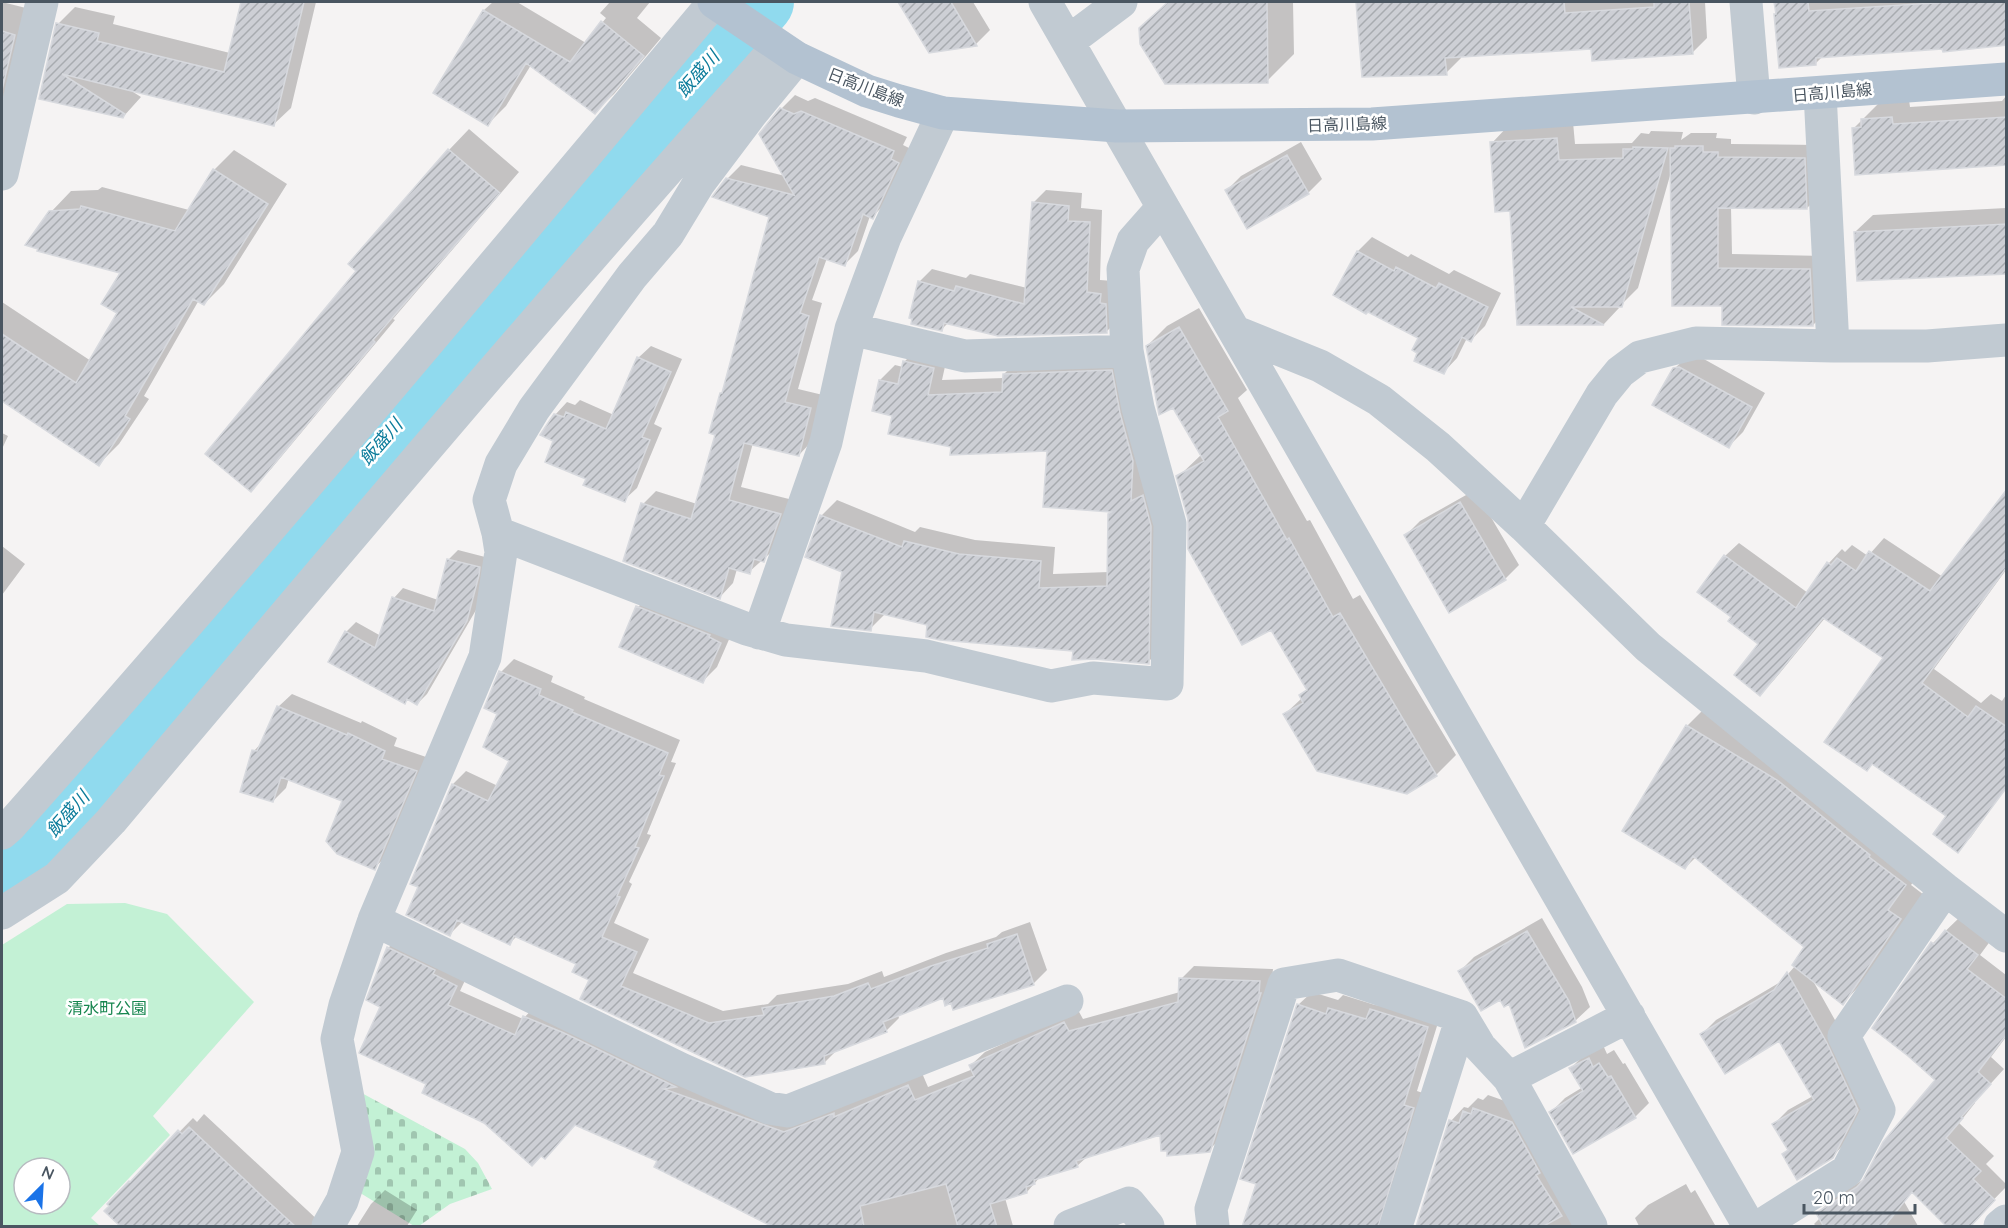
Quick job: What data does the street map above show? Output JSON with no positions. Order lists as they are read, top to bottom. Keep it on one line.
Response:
{"streets":{"main road":["日高川島線"]},"water":["飯盛川"],"parks":["清水町公園"],"scale_bar":"20 m","north":"top right"}
